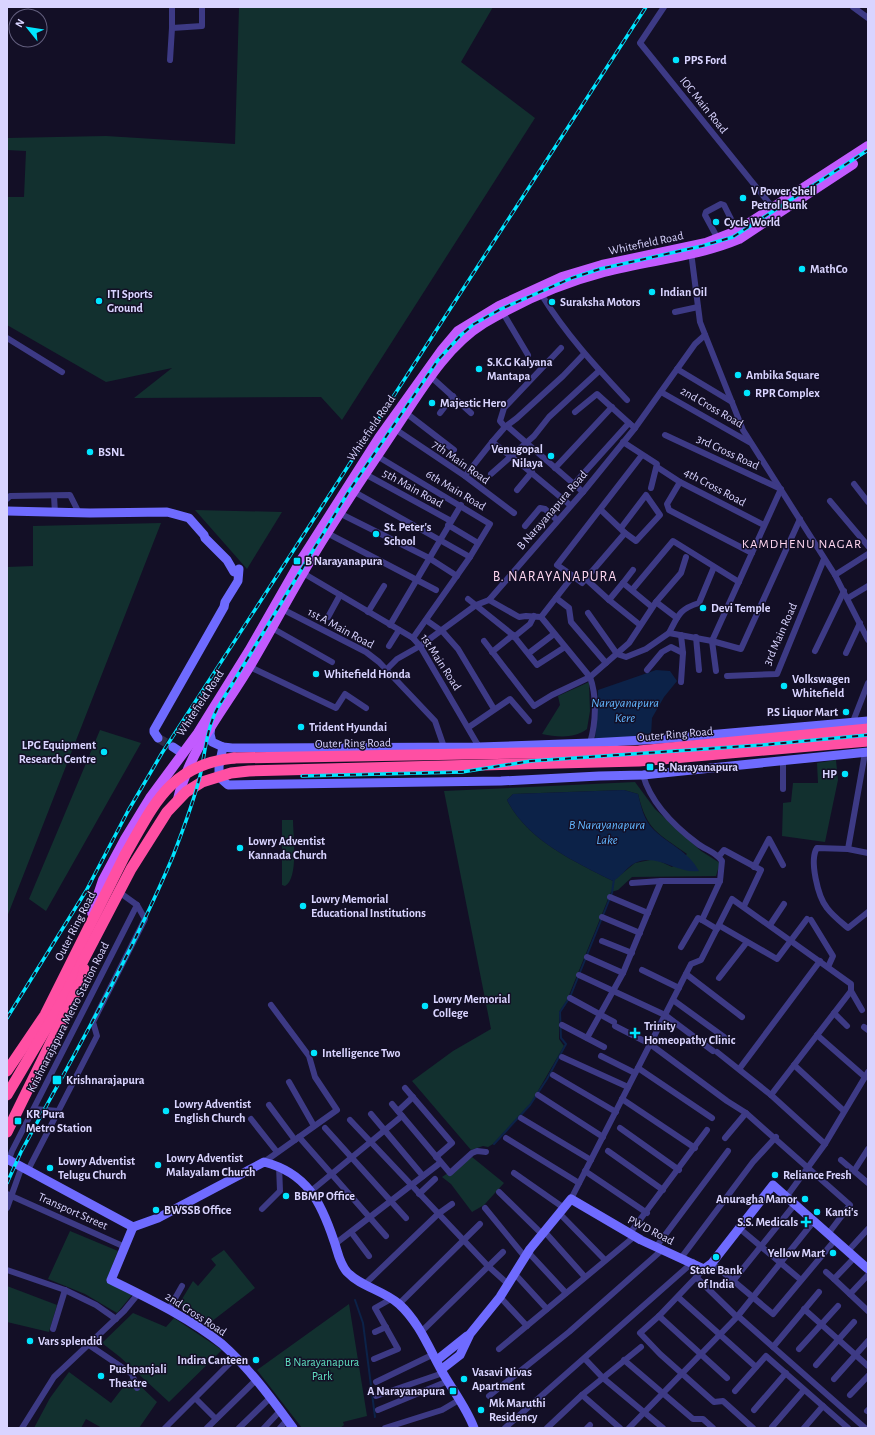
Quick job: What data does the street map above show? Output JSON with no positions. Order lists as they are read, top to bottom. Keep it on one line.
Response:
{"streets":{"highway":["Outer Ring Road"],"main road":["Whitefield Road"],"street":["IOC Main Road","2nd Cross Road","3rd Cross Road","7th Main Road","4th Cross Road","5th Main Road","6th Main Road","B Narayanapura Road","1st A Main Road","3rd Main Road","1st Main Road","Krishnarajapura Metro Station Road","Transport Street","PWD Road"]},"crossings":[["IOC Main Road","Whitefield Road"],["Whitefield Road","7th Main Road"],["Whitefield Road","5th Main Road"],["Whitefield Road","6th Main Road"],["Whitefield Road","1st A Main Road"],["Whitefield Road","1st Main Road"],["Whitefield Road","Outer Ring Road"],["2nd Cross Road","B Narayanapura Road"],["2nd Cross Road","Transport Street"],["4th Cross Road","B Narayanapura Road"],["5th Main Road","6th Main Road"],["6th Main Road","1st Main Road"],["B Narayanapura Road","1st A Main Road"],["B Narayanapura Road","1st Main Road"]],"districts":["KAMDHENU NAGAR","B. NARAYANAPURA"],"water":["Narayanapura Kere","B Narayanapura Lake"],"parks":["B Narayanapura Park"],"places":{"other":["PPS Ford","V Power Shell Petrol Bunk","Cycle World","MathCo","Indian Oil","ITI Sports Ground","Suraksha Motors","S.K.G Kalyana Mantapa","Ambika Square","RPR Complex","Majestic Hero","BSNL","Venugopal Nilaya","St. Peter's School","Devi Temple","Whitefield Honda","Volkswagen Whitefield","P.S Liquor Mart","Trident Hyundai","LPG Equipment Research Centre","HP","Lowry Adventist Kannada Church","Lowry Memorial Educational Institutions","Lowry Memorial College","Intelligence Two","Lowry Adventist English Church","Lowry Adventist Malayalam Church","Lowry Adventist Telugu Church","Reliance Fresh","BBMP Office","Anuragha Manor","BWSSB Office","Kanti's","Yellow Mart","State Bank of India","Vars splendid","Indira Canteen","Pushpanjali Theatre","Vasavi Nivas Apartment","Mk Maruthi Residency"],"transit":["B Narayanapura","B. Narayanapura","Krishnarajapura","KR Pura Metro Station","A Narayanapura"],"health":["Trinity Homeopathy Clinic","S.S. Medicals"]},"north":"top left"}
